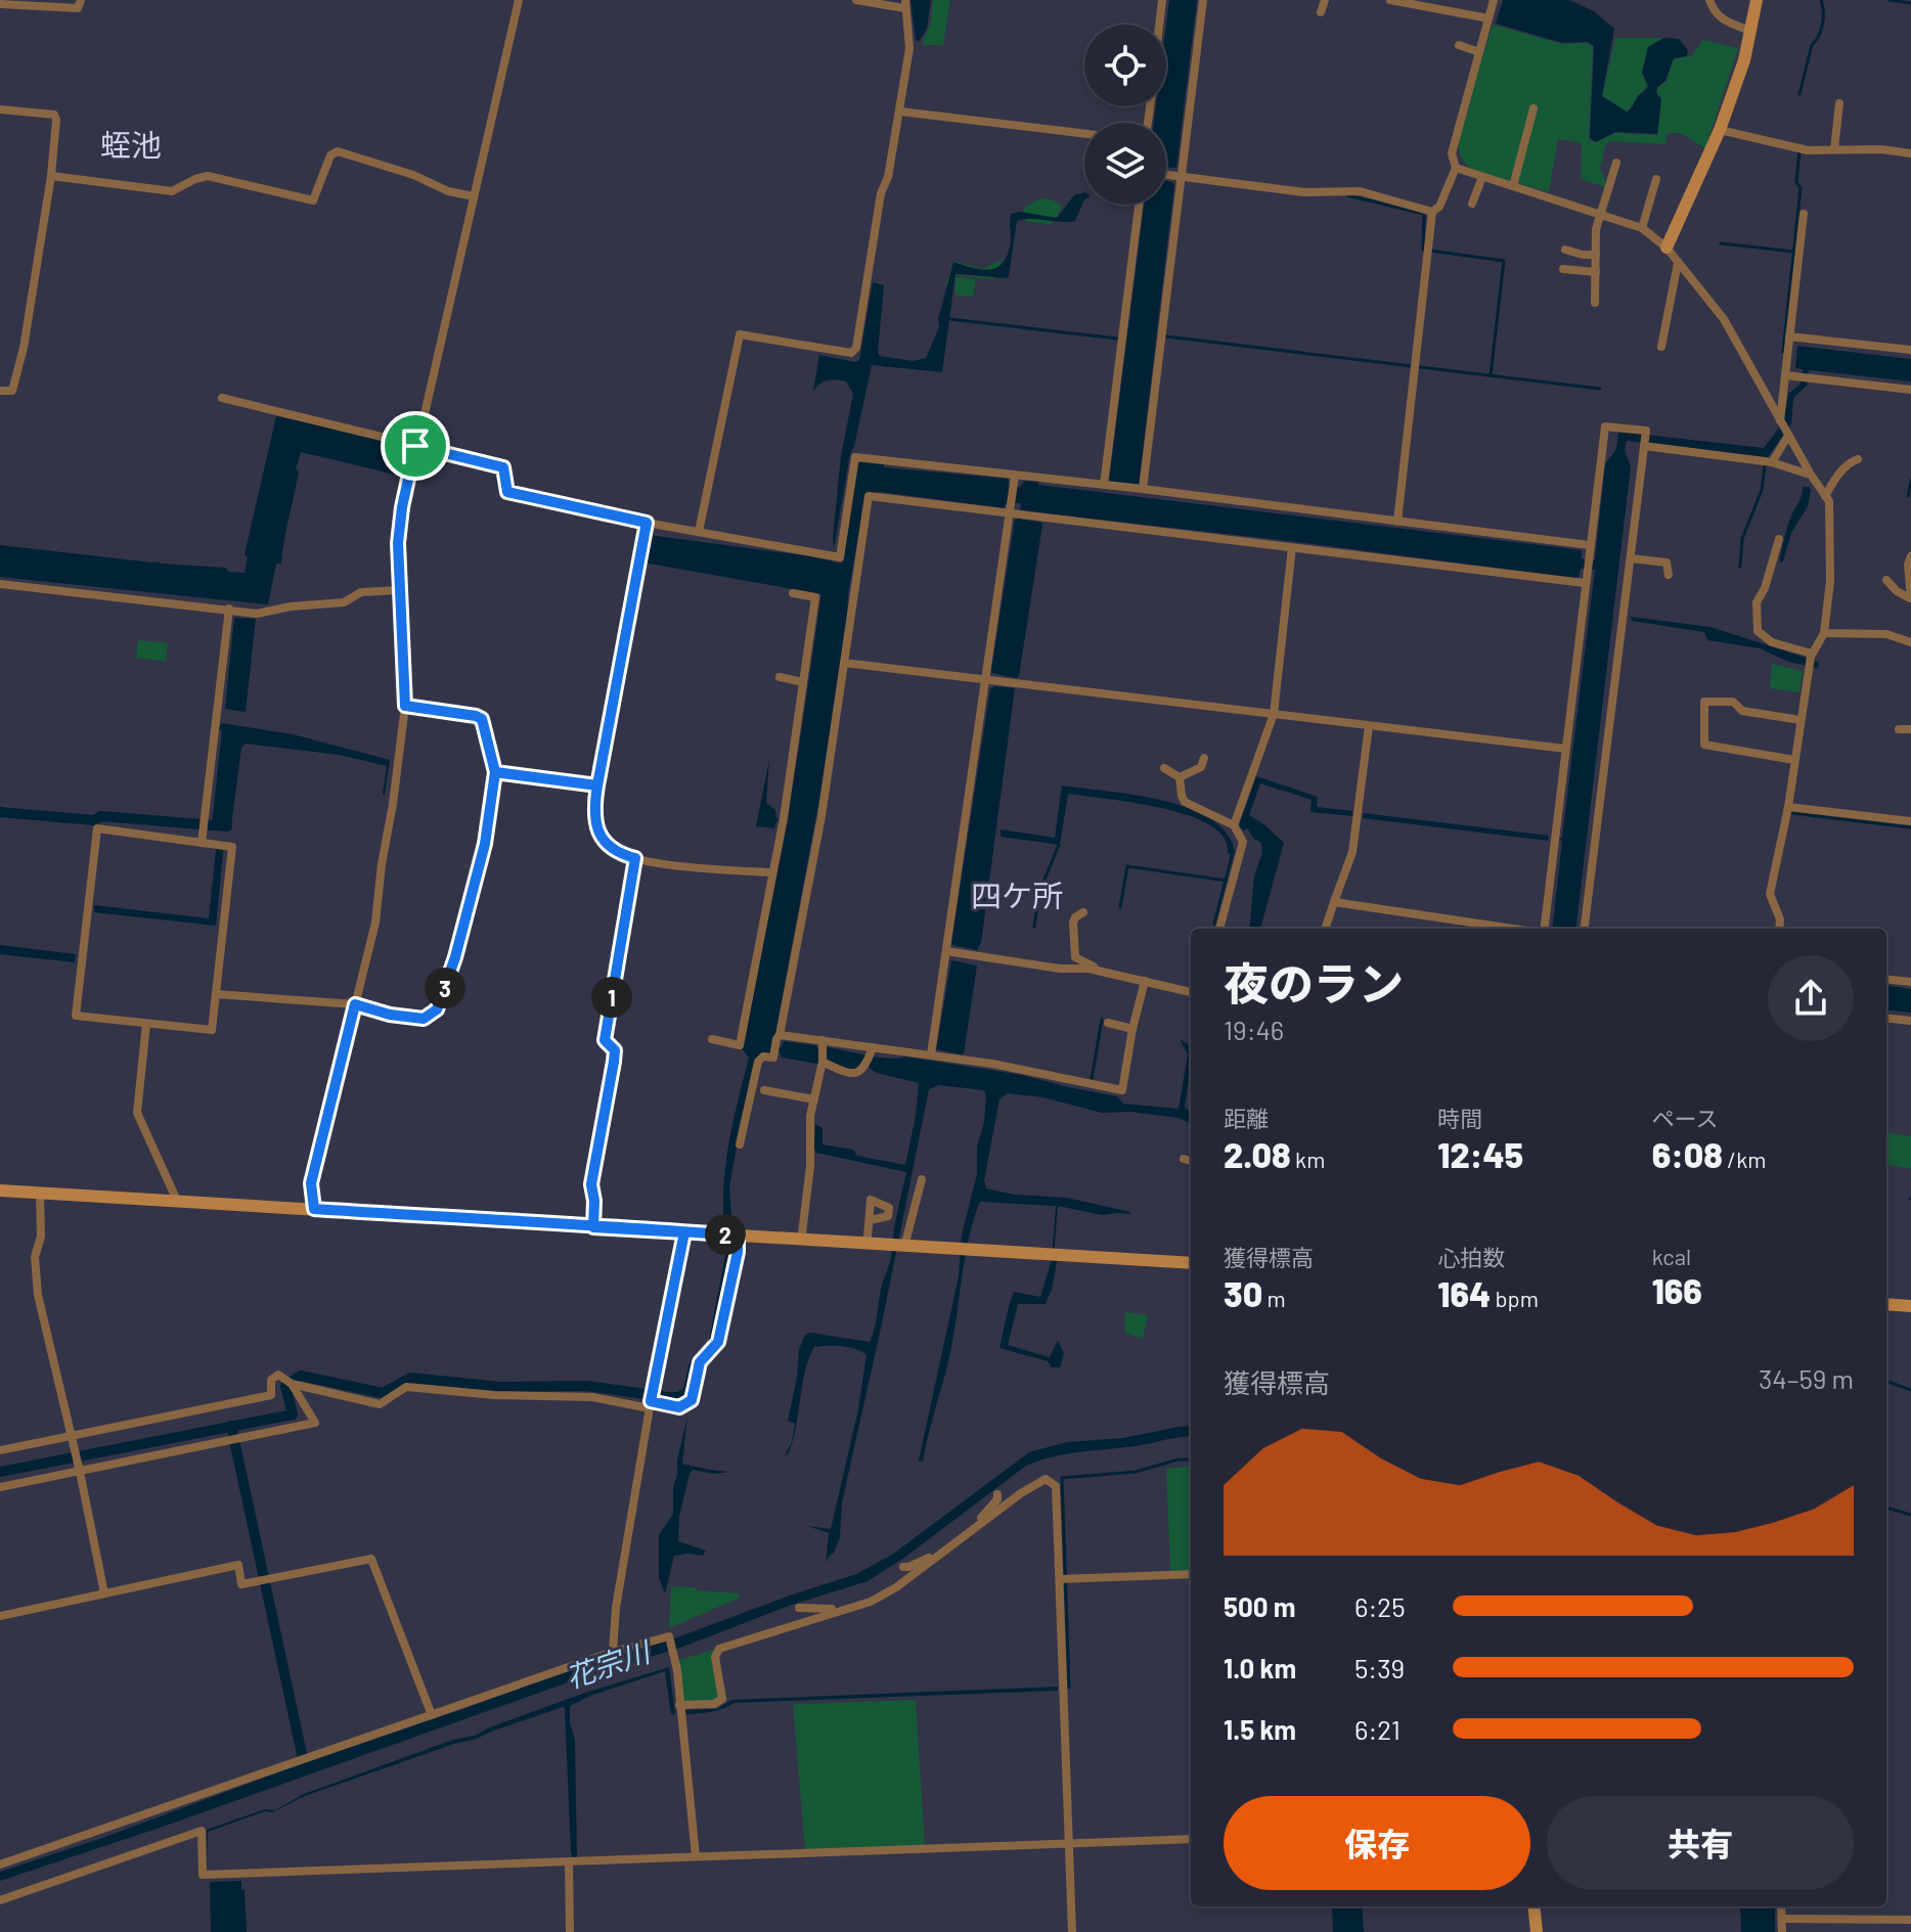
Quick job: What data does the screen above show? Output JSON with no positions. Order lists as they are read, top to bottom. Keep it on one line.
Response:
{"districts":["蛭池","四ケ所"],"water":["花宗川"],"page":{"heading":["夜のラン","19:46"],"pins":["3","1","2"],"stats":[["距離","2.08 km"],["時間","12:45"],["ペース","6:08 /km"],["獲得標高","30 m"],["心拍数","164 bpm"],["kcal","166"]],"chart":["獲得標高","34–59 m"],"list":[{"name":"500 m","note":"6:25"},{"name":"1.0 km","note":"5:39"},{"name":"1.5 km","note":"6:21"}],"buttons":["保存","共有"]}}
